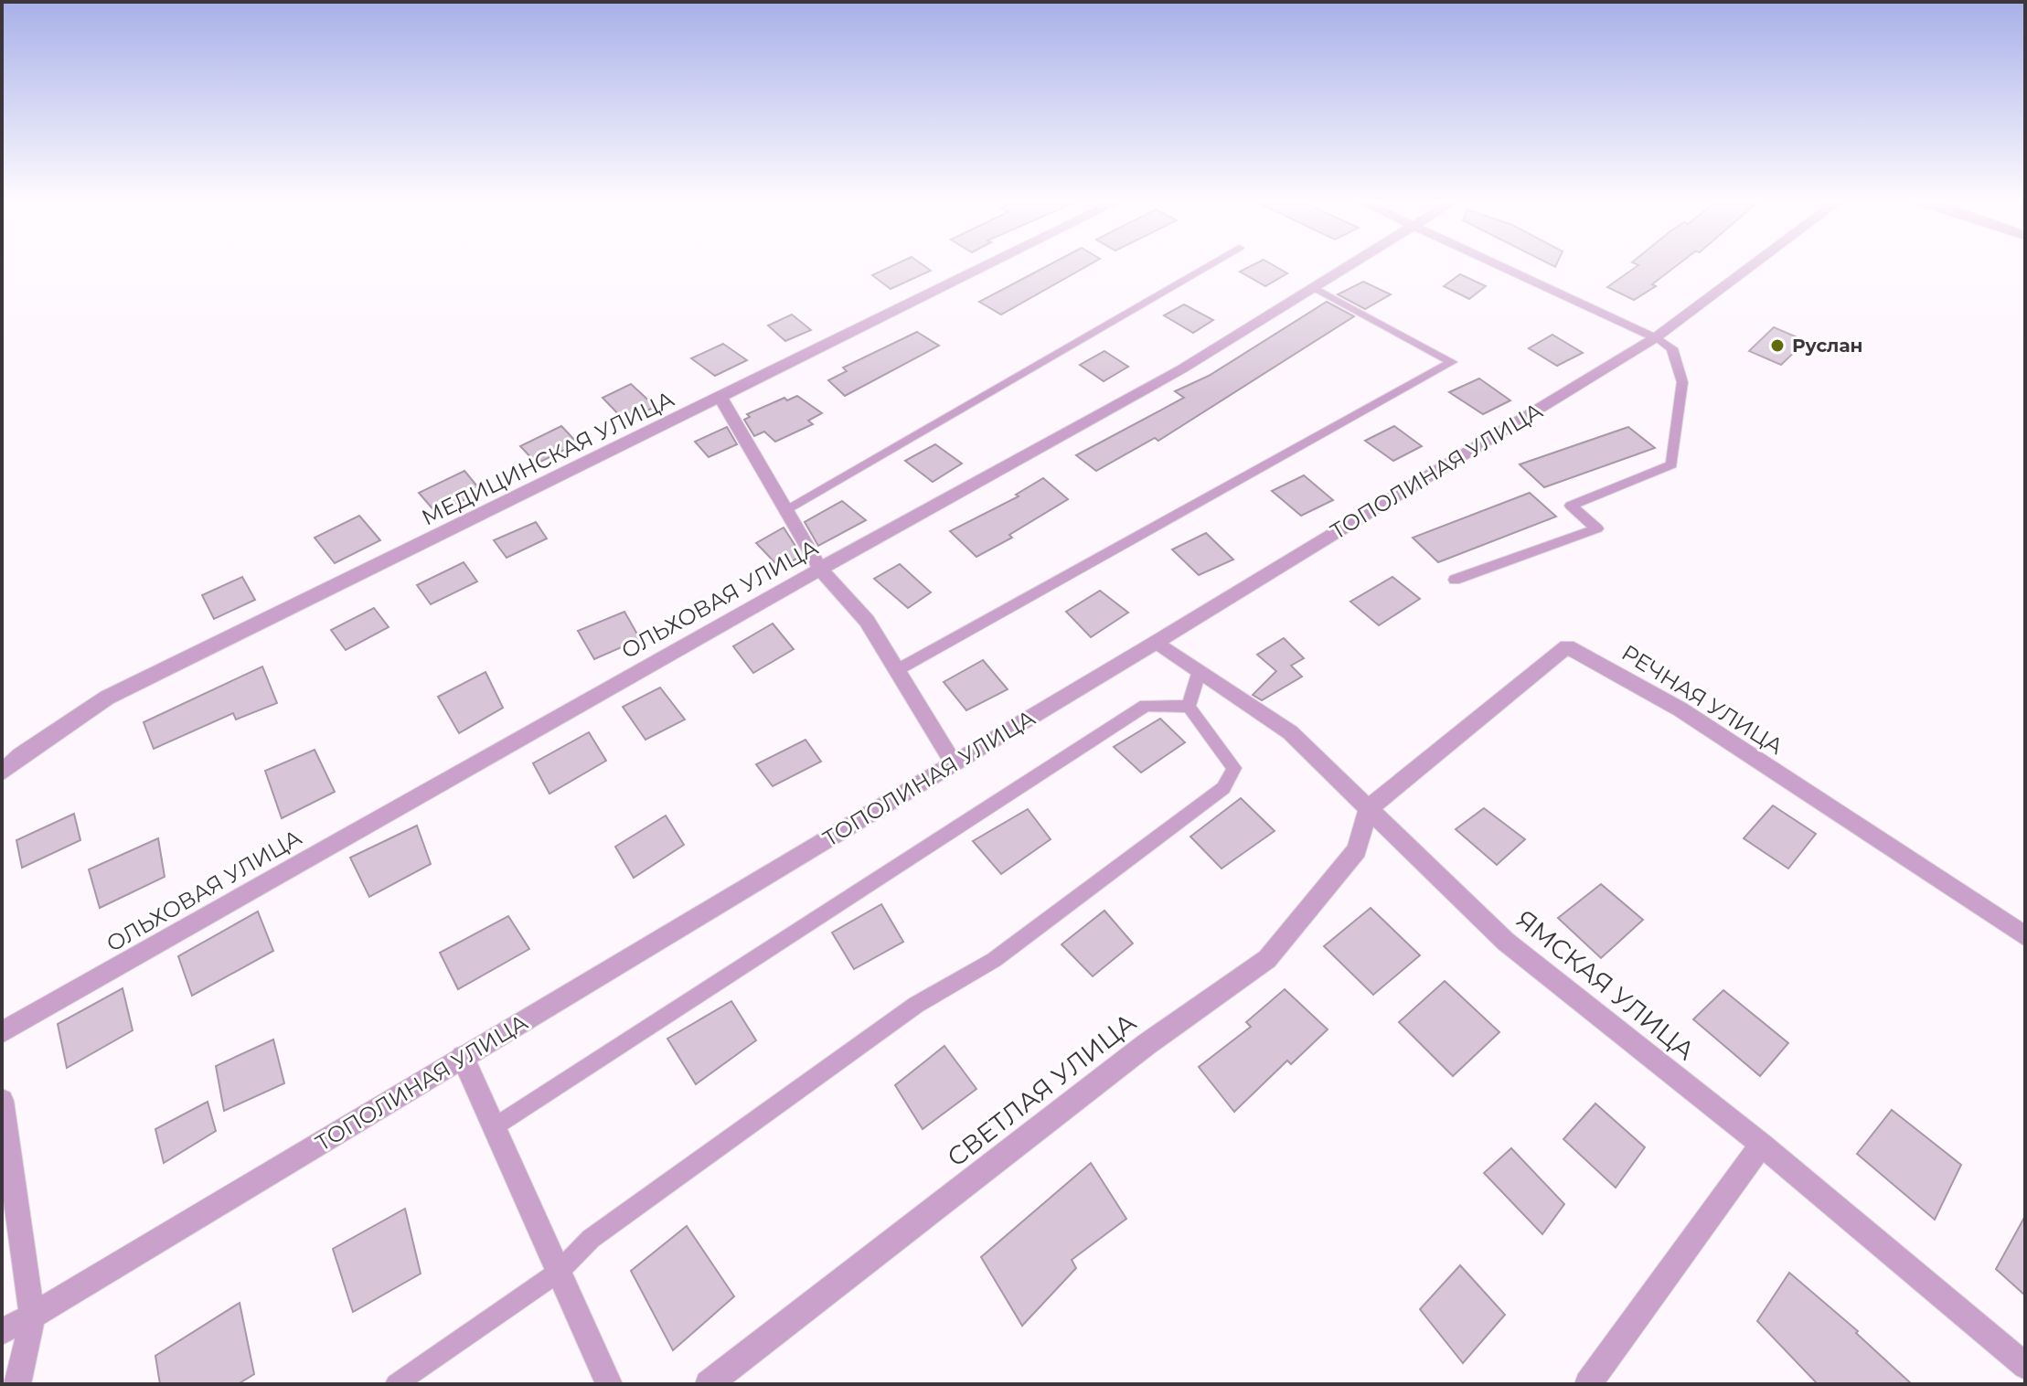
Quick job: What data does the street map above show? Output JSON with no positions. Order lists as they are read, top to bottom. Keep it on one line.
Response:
{"streets":{"street":["МЕДИЦИНСКАЯ УЛИЦА","ТОПОЛИНАЯ УЛИЦА","ОЛЬХОВАЯ УЛИЦА","РЕЧНАЯ УЛИЦА","ЯМСКАЯ УЛИЦА","СВЕТЛАЯ УЛИЦА"]},"crossings":[["ТОПОЛИНАЯ УЛИЦА","ЯМСКАЯ УЛИЦА"],["РЕЧНАЯ УЛИЦА","ЯМСКАЯ УЛИЦА"],["РЕЧНАЯ УЛИЦА","СВЕТЛАЯ УЛИЦА"],["ЯМСКАЯ УЛИЦА","СВЕТЛАЯ УЛИЦА"]],"places":["Руслан"]}
